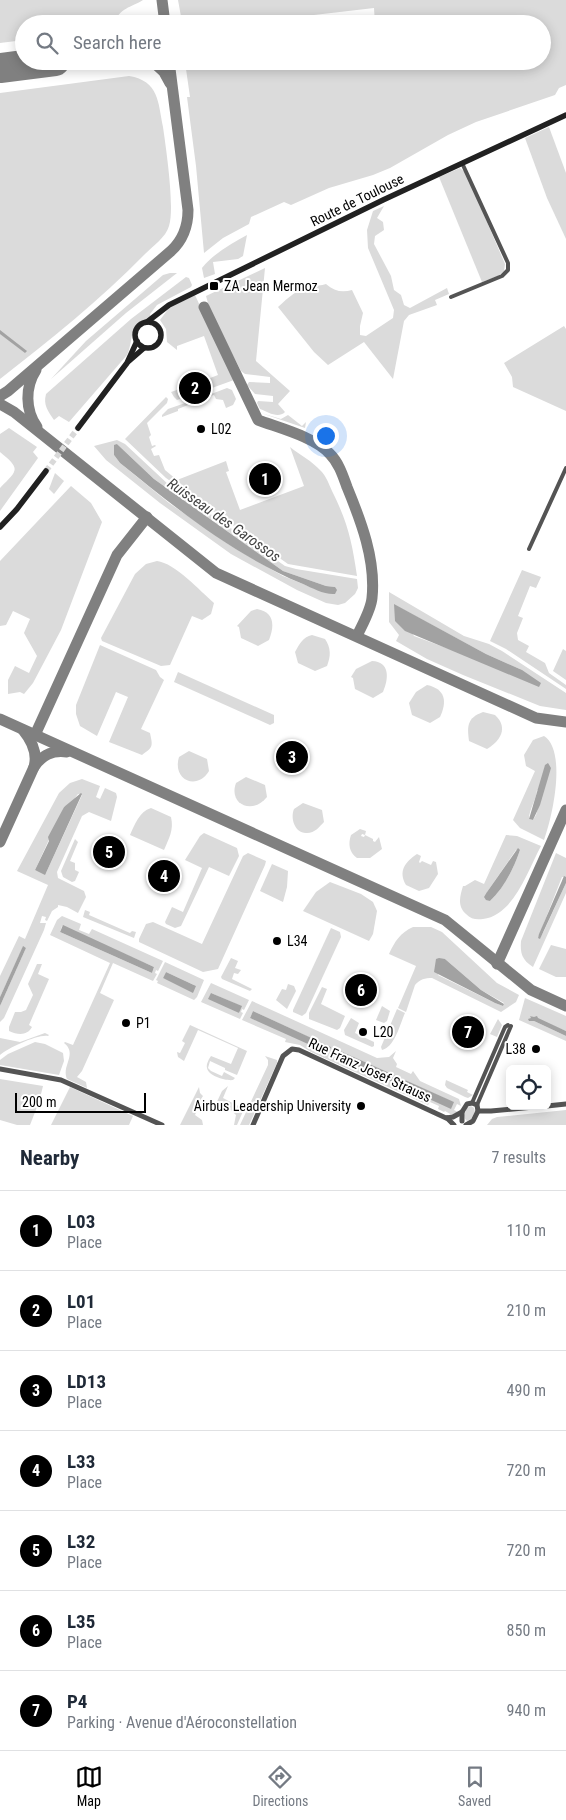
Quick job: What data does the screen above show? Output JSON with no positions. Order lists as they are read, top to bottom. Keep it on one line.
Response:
{"streets":{"main road":["Route de Toulouse"],"street":["Rue Franz Josef Strauss"]},"water":["Ruisseau des Garossos"],"places":{"transit":["ZA Jean Mermoz"],"other":["L02","L34","P1","L20","L38","Airbus Leadership University"]},"scale_bar":"200 m","page":{"search":"Search here","pins":["2","1","3","5","4","6","7"],"scale":"200 m","heading":["Nearby","7 results"],"list":[{"mark":"1","name":"L03","note":"Place","value":"110 m"},{"mark":"2","name":"L01","note":"Place","value":"210 m"},{"mark":"3","name":"LD13","note":"Place","value":"490 m"},{"mark":"4","name":"L33","note":"Place","value":"720 m"},{"mark":"5","name":"L32","note":"Place","value":"720 m"},{"mark":"6","name":"L35","note":"Place","value":"850 m"},{"mark":"7","name":"P4","note":"Parking · Avenue d'Aéroconstellation","value":"940 m"}],"nav":["Map","Directions","Saved"]}}
